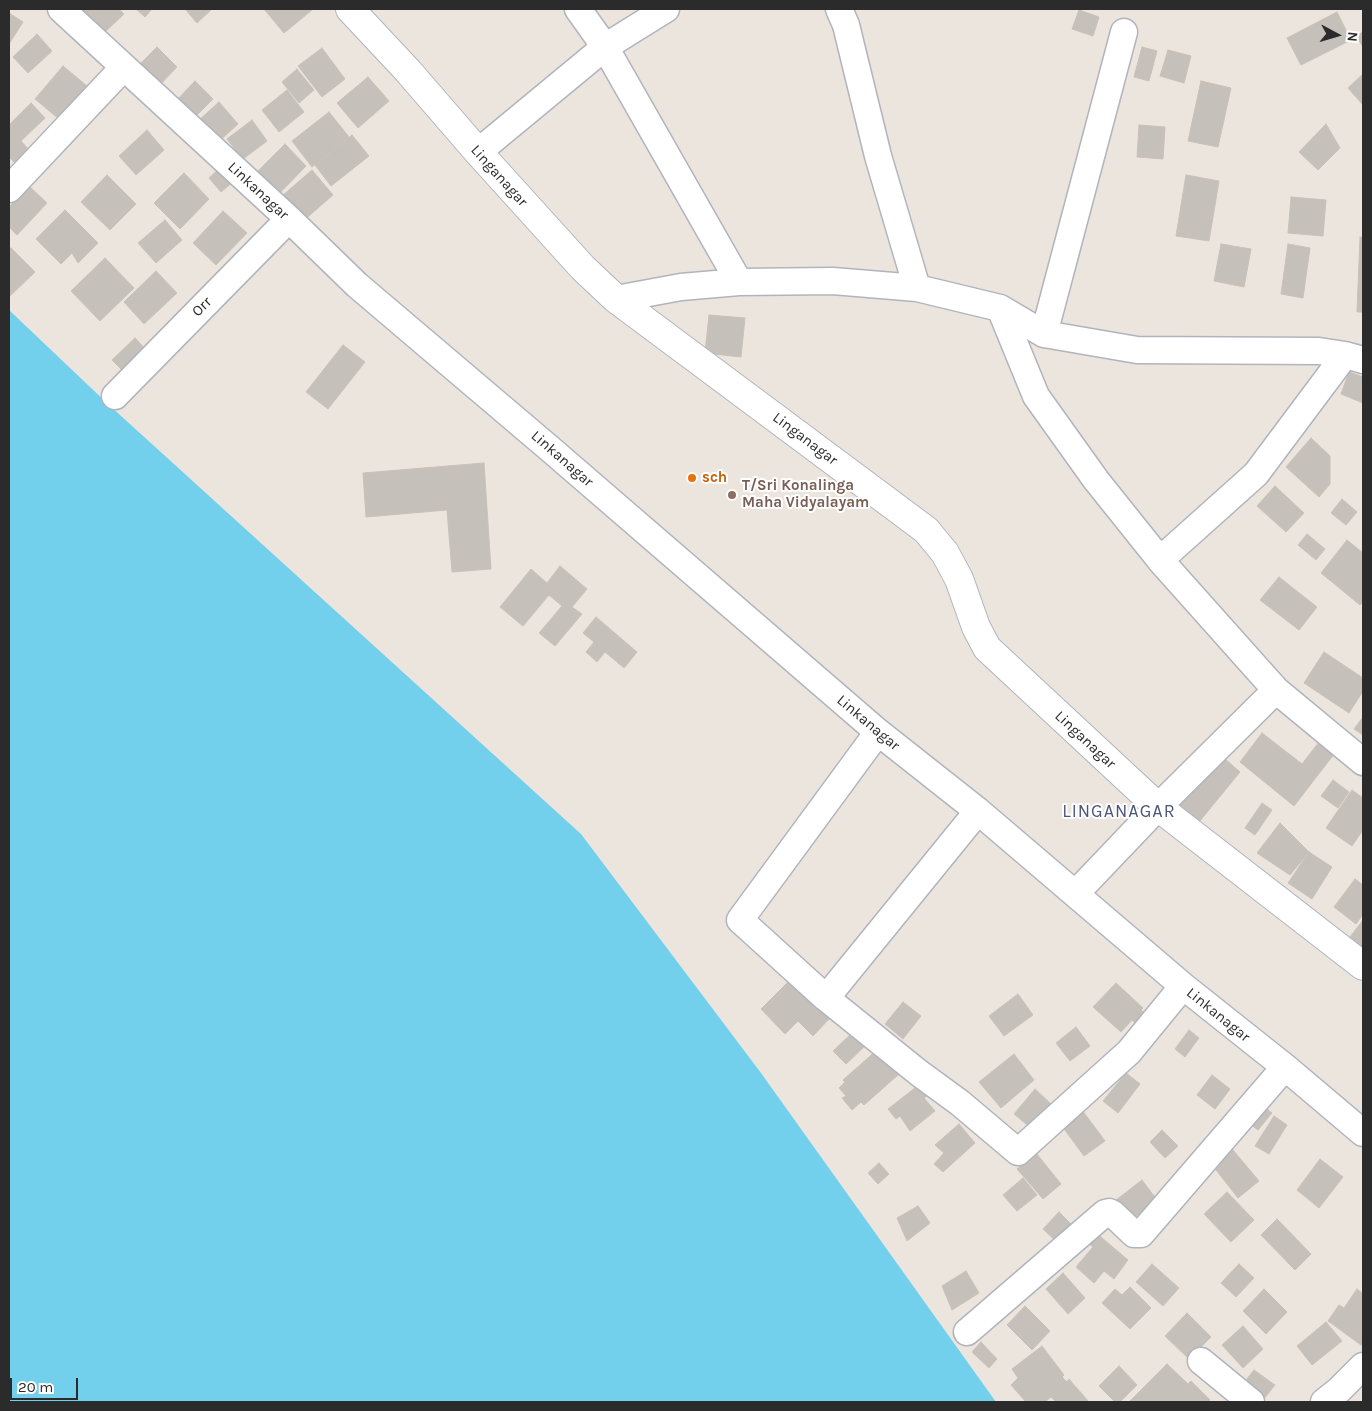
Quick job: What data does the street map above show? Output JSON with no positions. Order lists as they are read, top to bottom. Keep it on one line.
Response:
{"streets":{"street":["Linganagar","Linkanagar","Orr"]},"crossings":[["Linkanagar","Orr"]],"districts":["LINGANAGAR"],"places":["sch","T/Sri Konalinga Maha Vidyalayam"],"scale_bar":"20 m","north":"right"}
